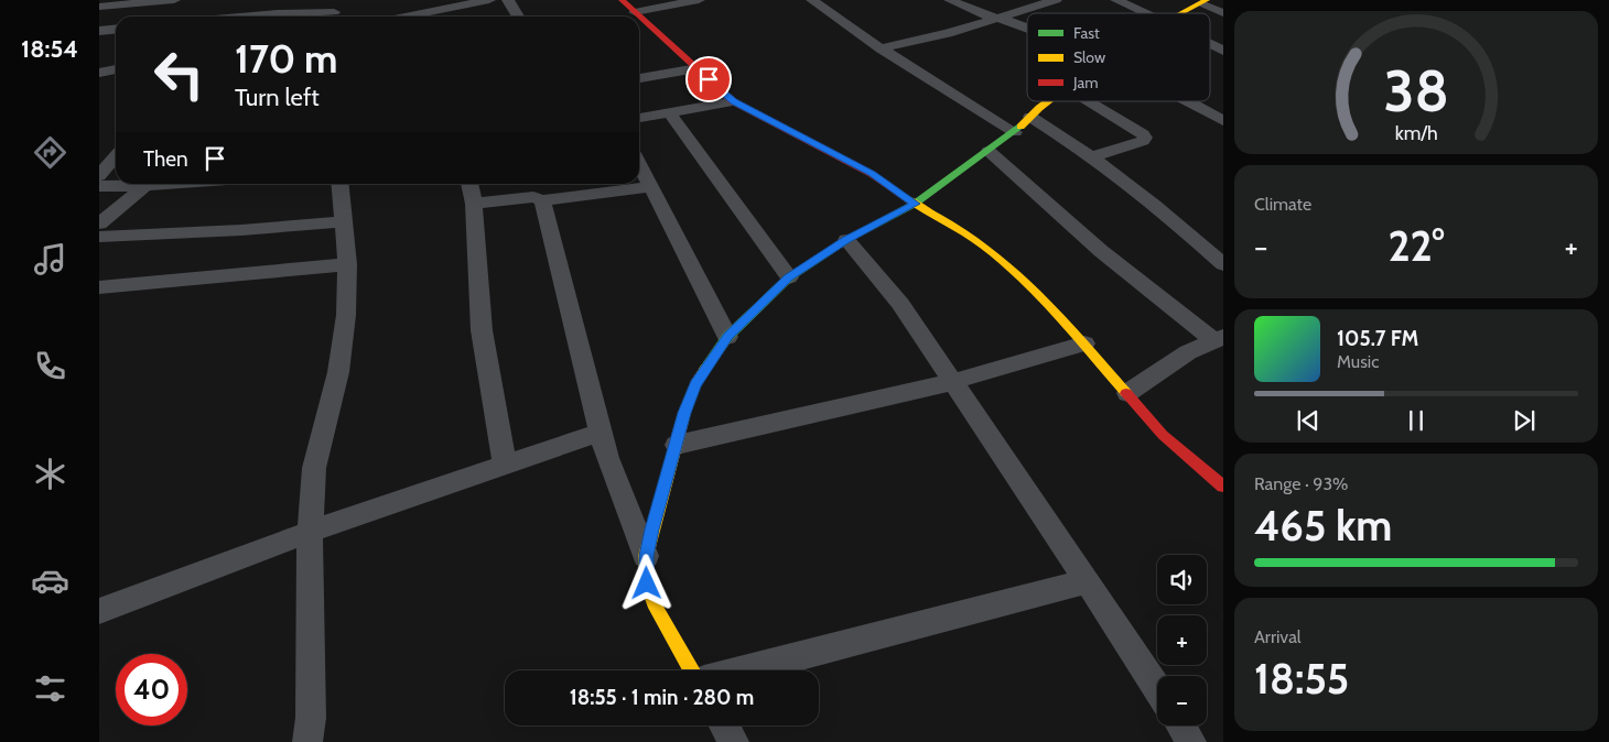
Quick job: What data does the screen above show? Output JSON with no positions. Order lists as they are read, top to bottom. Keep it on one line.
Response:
{"legend":["Fast","Slow","Jam"],"page":{"tabs":"18:54","turn":["170 m","Turn left"],"then":"Then","tile":["Climate",["Range · 93%","465 km"],["Arrival","18:55"]],"heat":["−","22°","+"],"song":["105.7 FM","Music"],"map_buttons":["+","−"],"limit":"40","trip":"18:55 · 1 min · 280 m","gauge":["38","km/h"]}}
